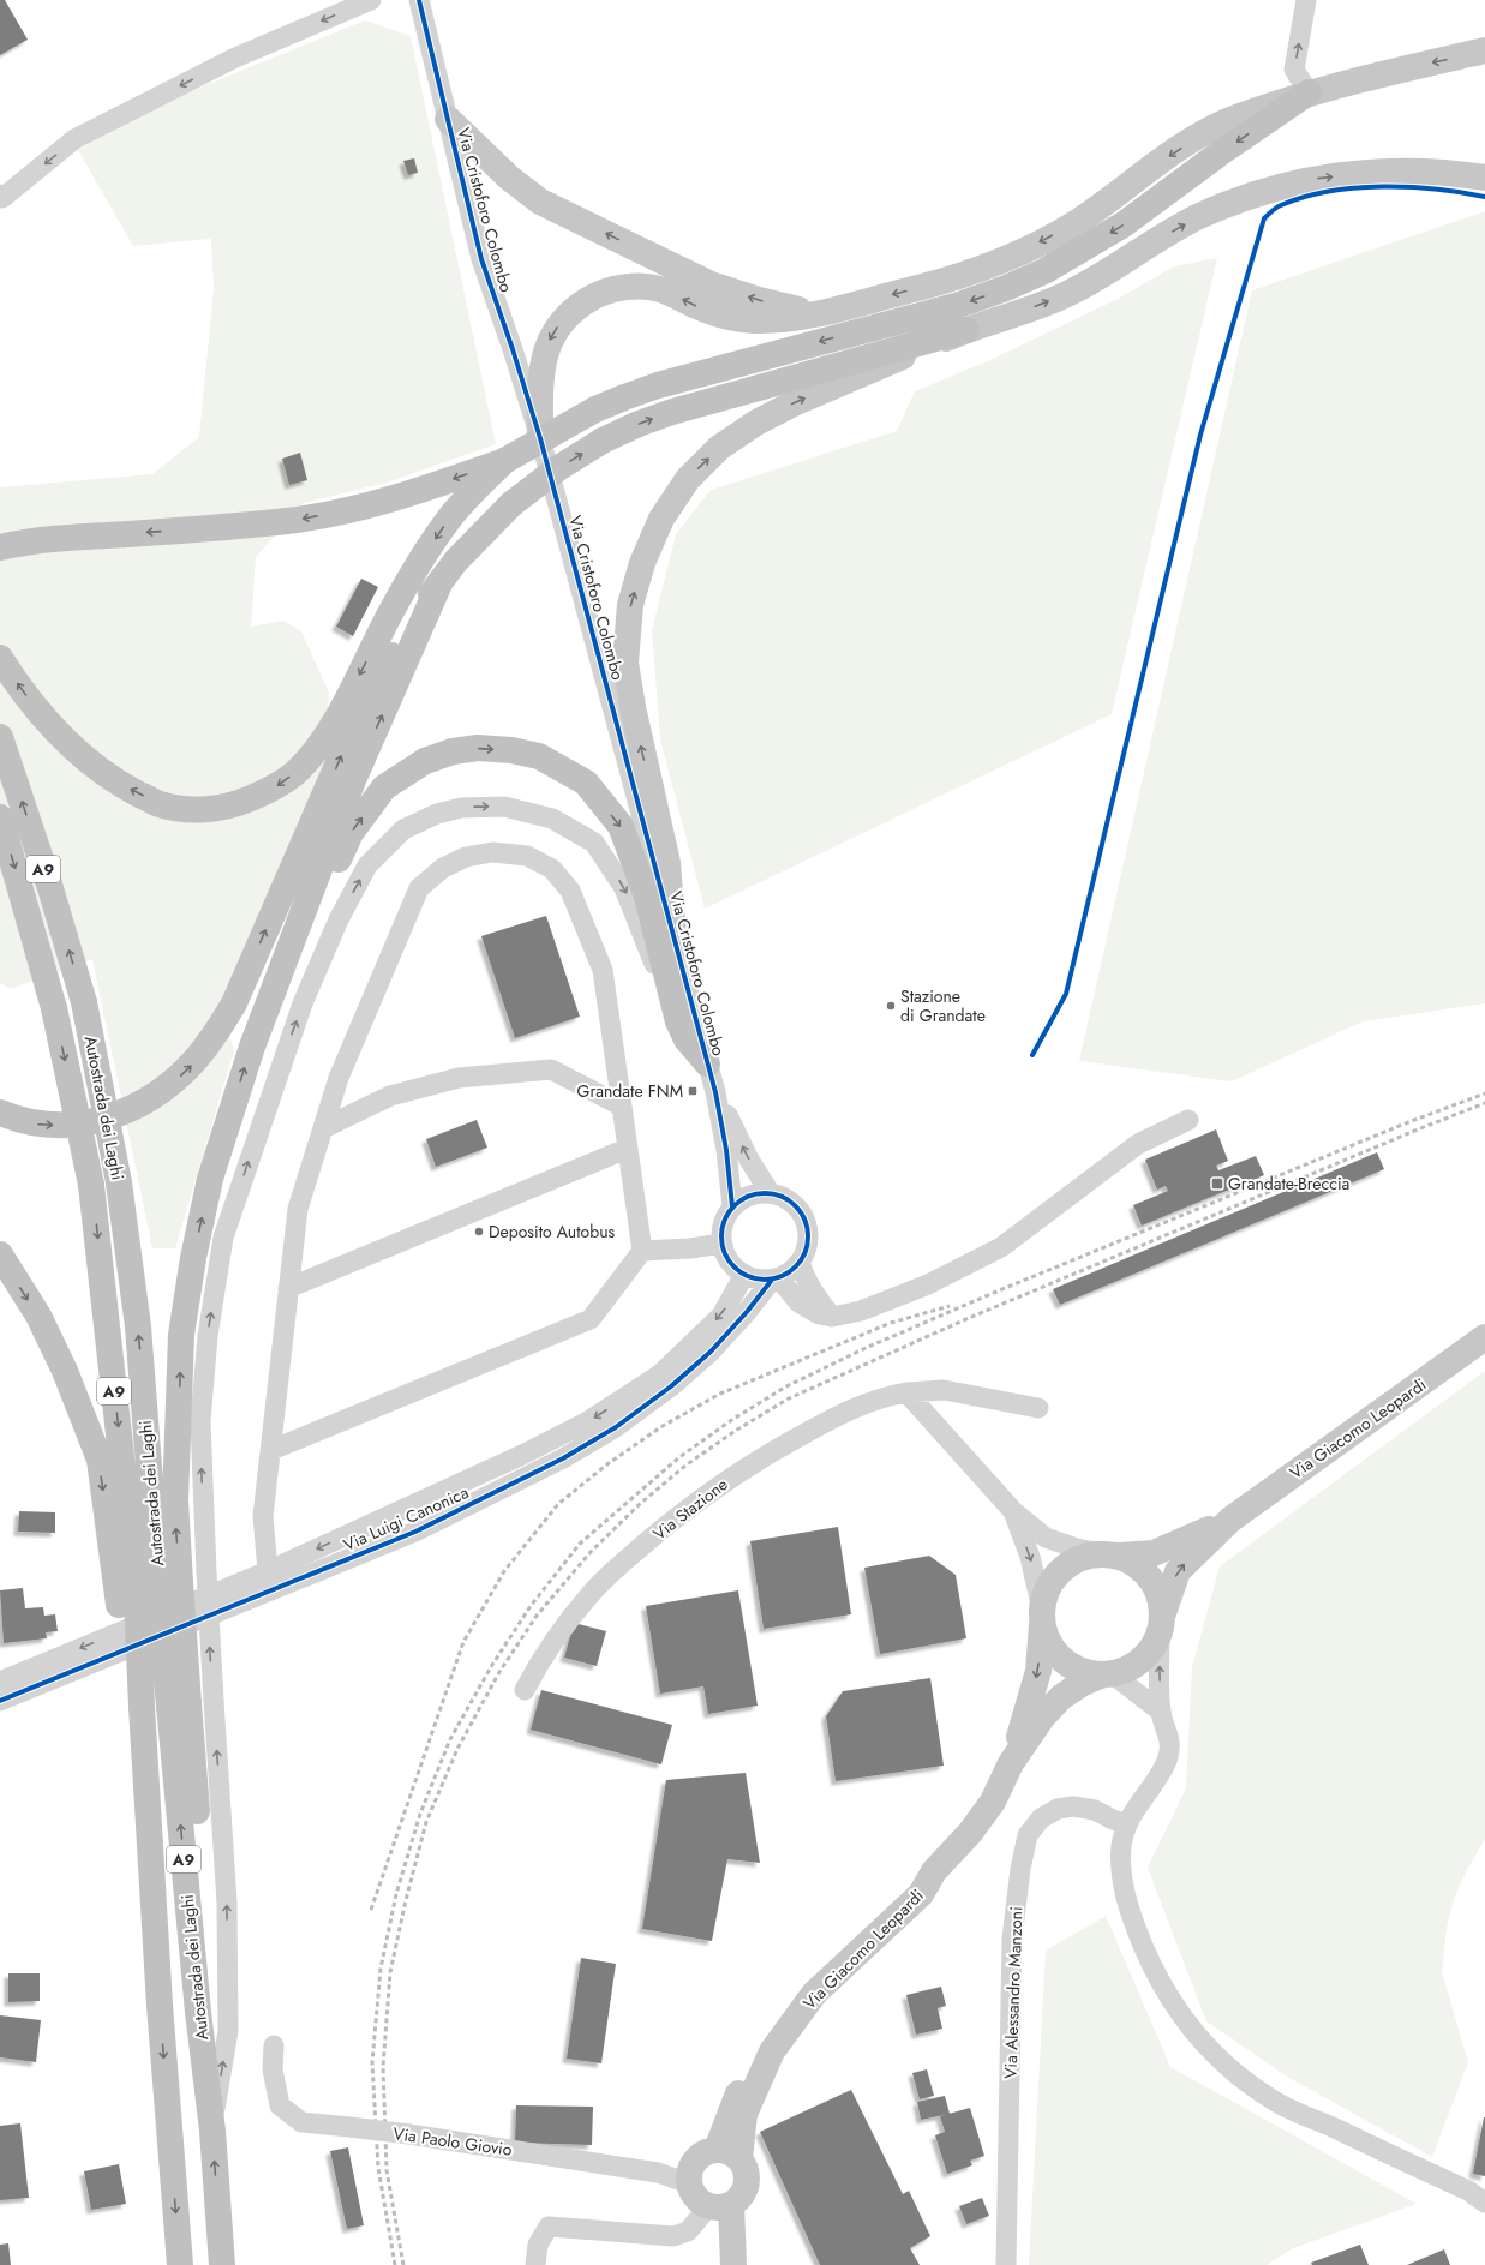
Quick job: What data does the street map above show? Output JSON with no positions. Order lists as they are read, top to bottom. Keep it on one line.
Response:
{"streets":{"highway":["A9","Autostrada dei Laghi"],"main road":["Via Giacomo Leopardi"],"street":["Via Cristoforo Colombo","Via Stazione","Via Luigi Canonica","Via Alessandro Manzoni","Via Paolo Giovio"]},"crossings":[["Via Cristoforo Colombo","Via Luigi Canonica"],["Via Giacomo Leopardi","Via Paolo Giovio"]],"places":{"other":["Stazione di Grandate","Deposito Autobus"],"transit":["Grandate FNM","Grandate-Breccia"]}}
